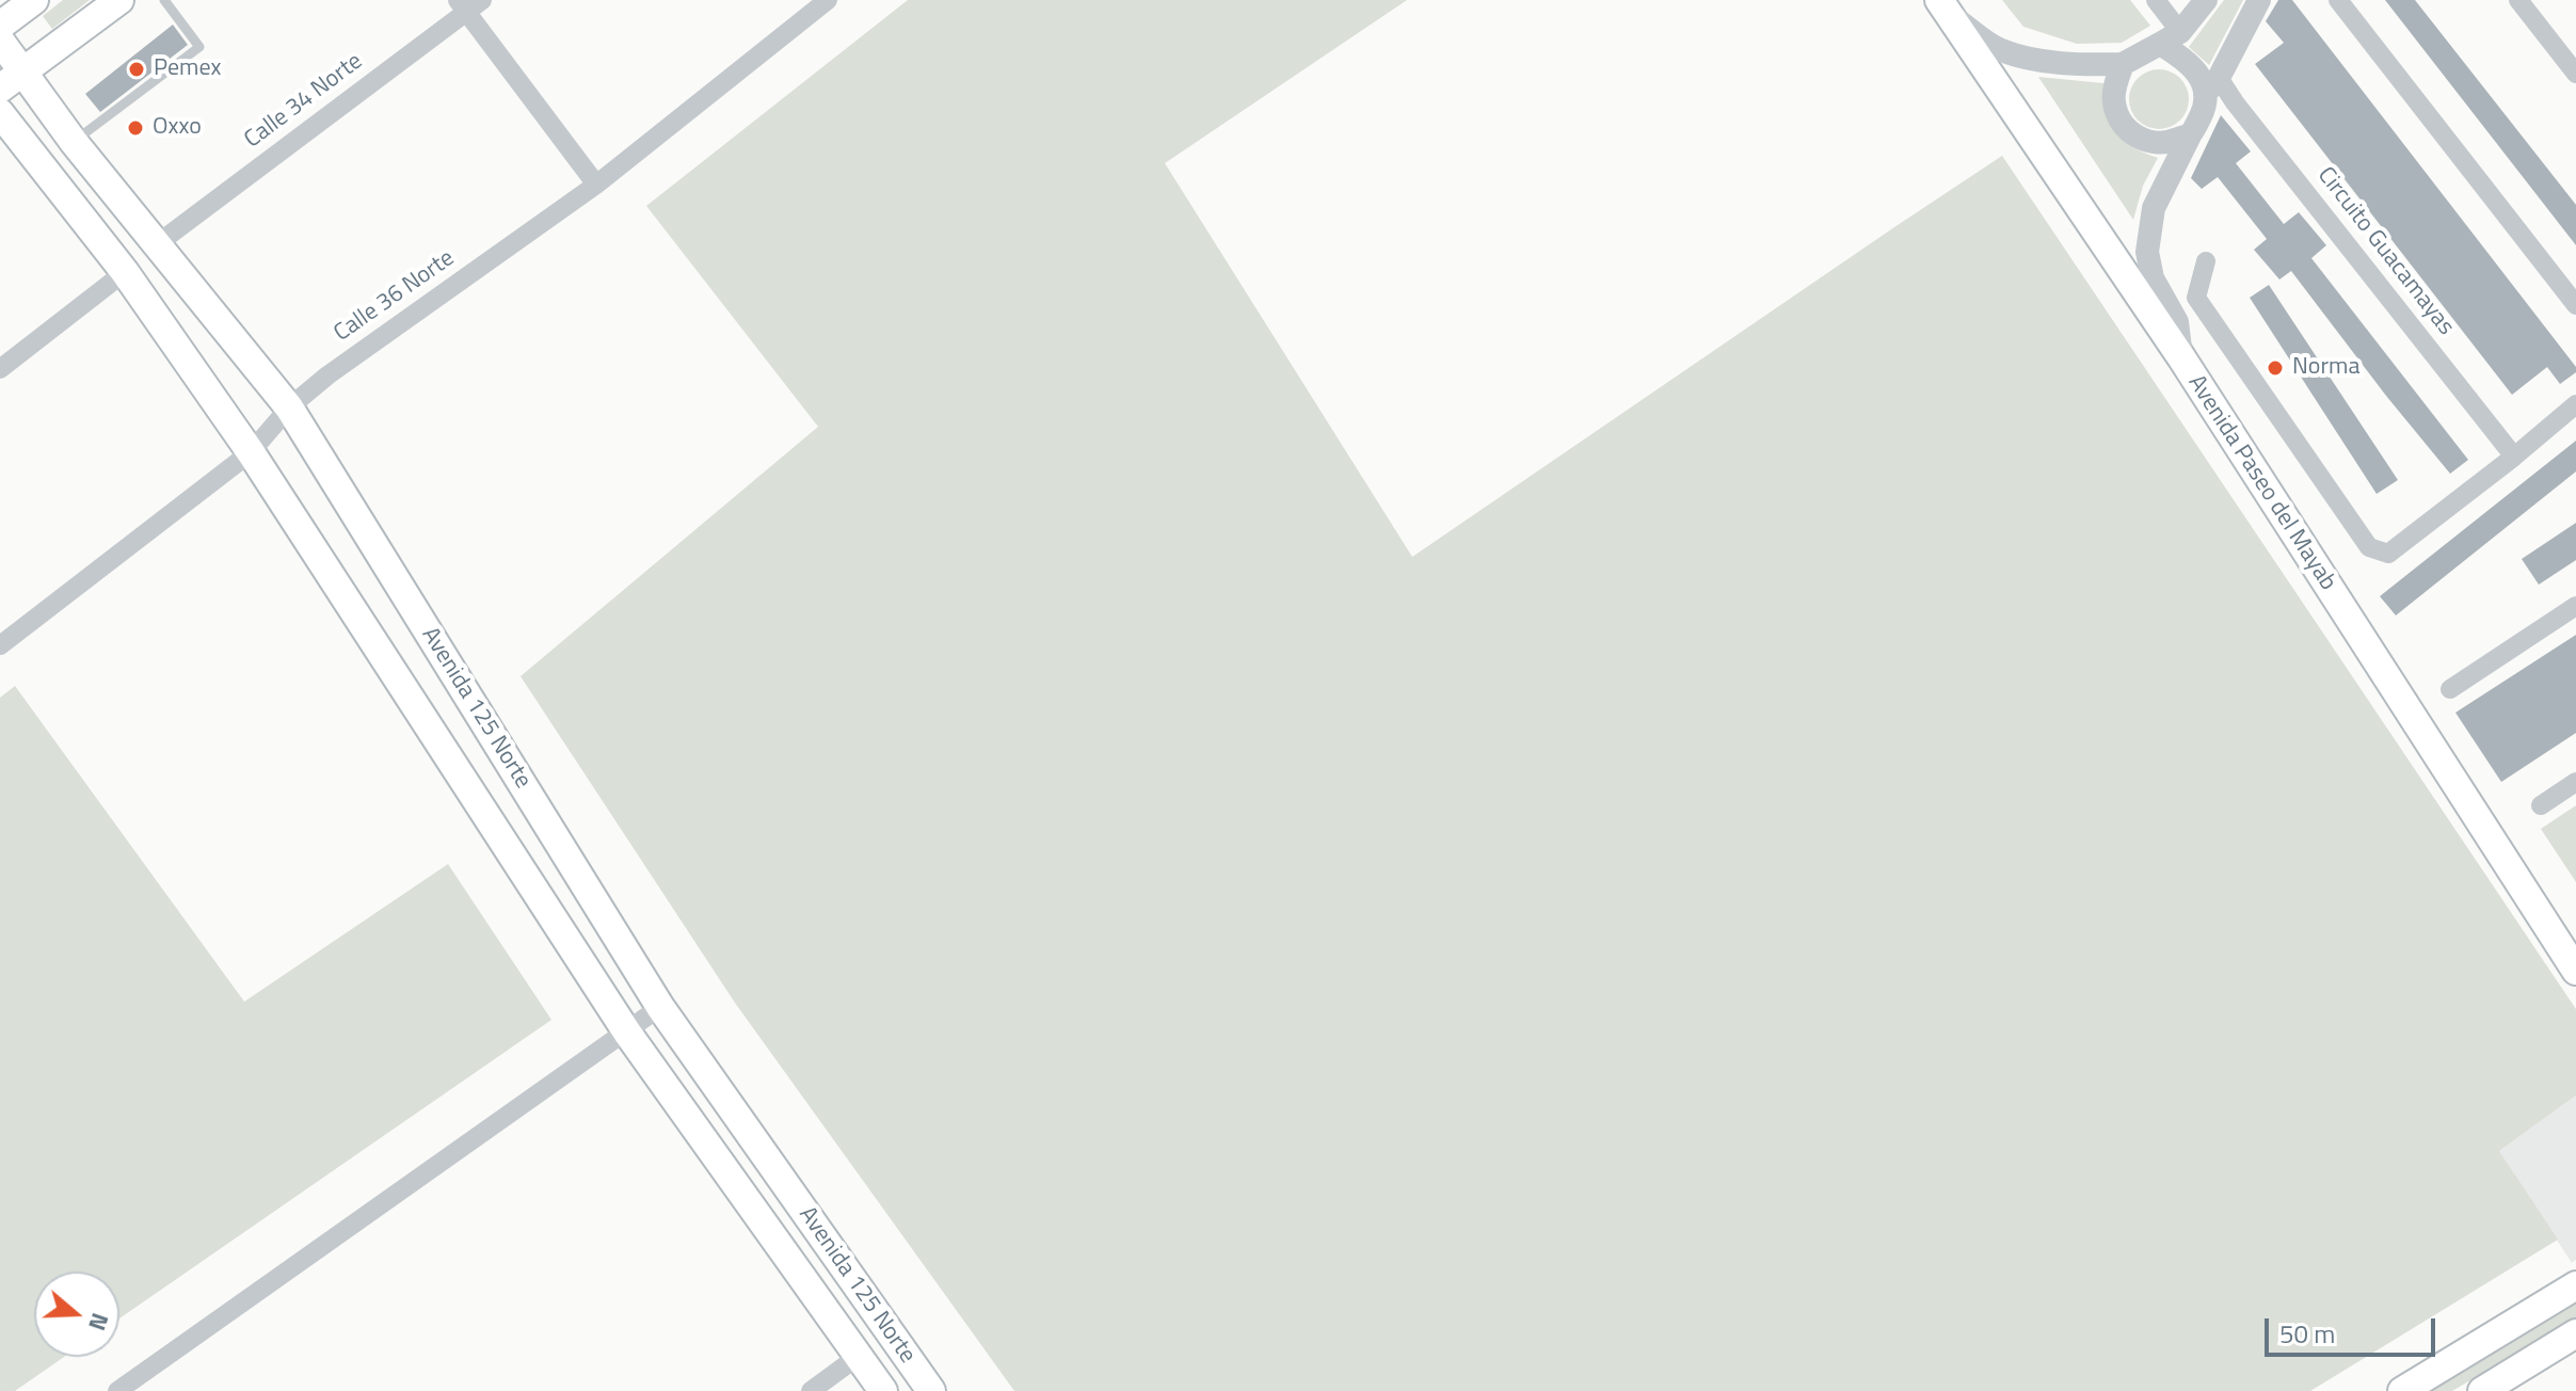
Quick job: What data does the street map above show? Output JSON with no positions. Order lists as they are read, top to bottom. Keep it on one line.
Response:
{"streets":{"main road":["Avenida Paseo del Mayab","Avenida 125 Norte"],"street":["Calle 34 Norte","Circuito Guacamayas","Calle 36 Norte"]},"crossings":[["Calle 34 Norte","Avenida 125 Norte"],["Calle 36 Norte","Avenida 125 Norte"]],"places":["Pemex","Oxxo","Norma"],"scale_bar":"50 m","north":"right"}
